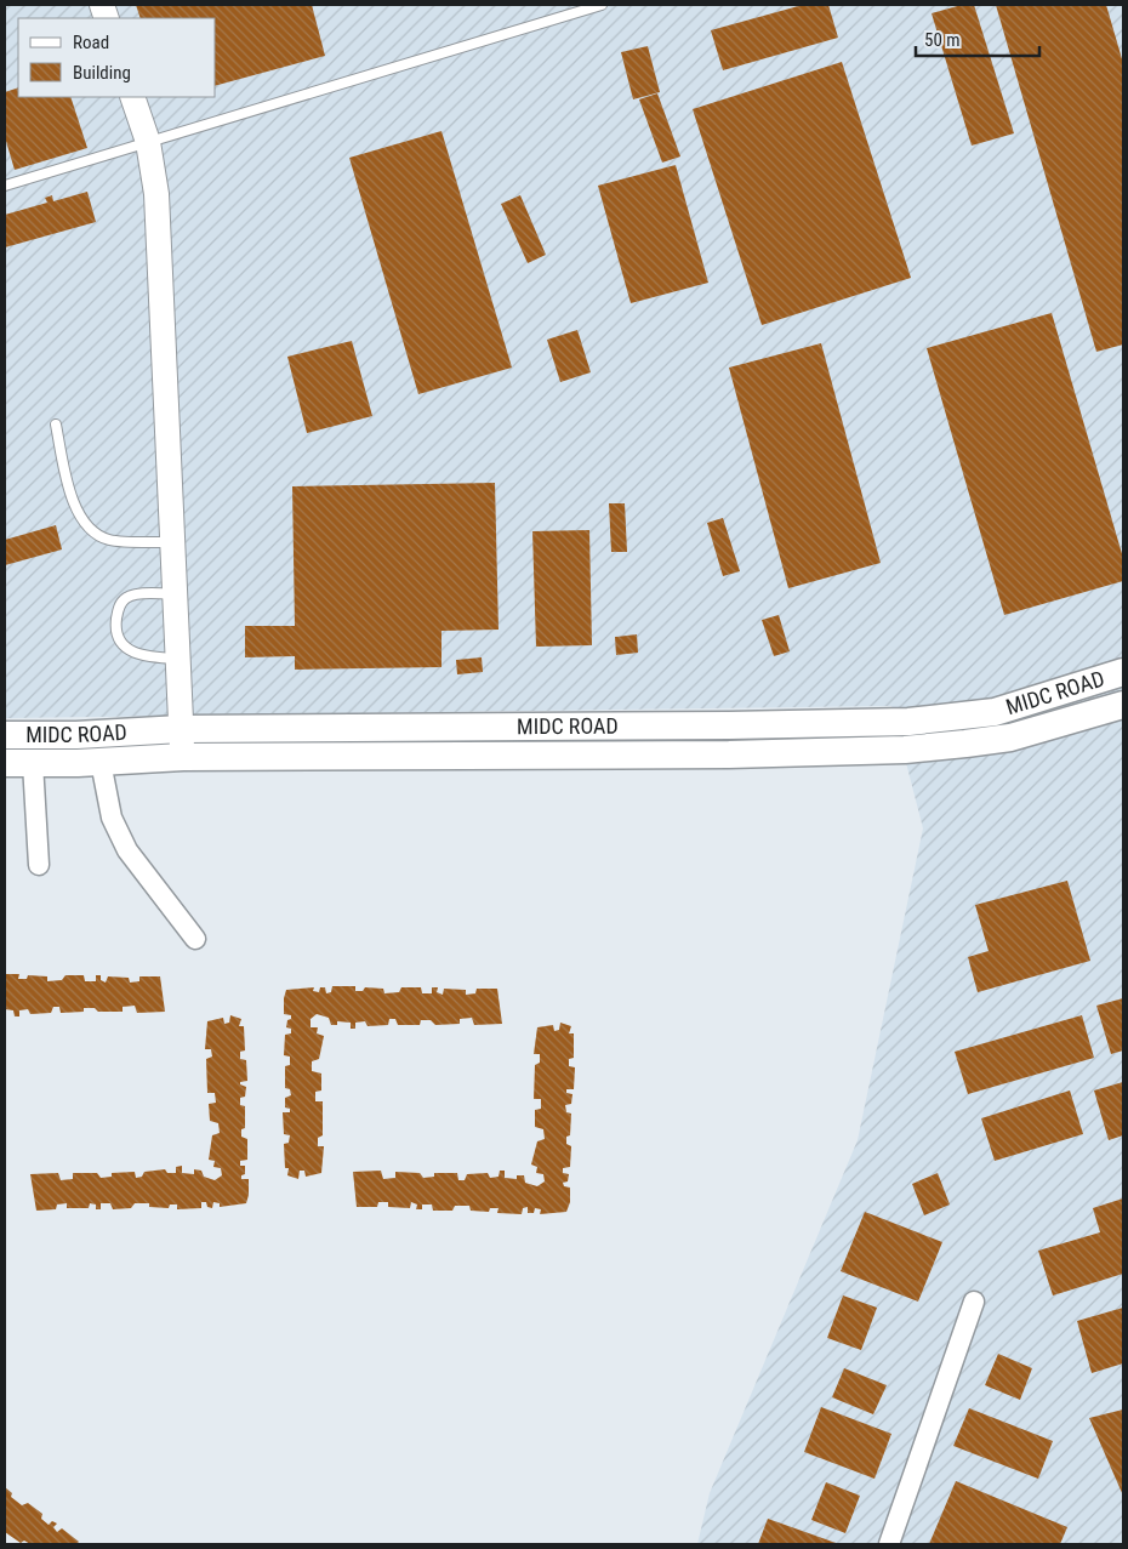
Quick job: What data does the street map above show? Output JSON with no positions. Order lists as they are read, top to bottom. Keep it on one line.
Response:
{"streets":{"main road":["MIDC ROAD"]},"legend":["Road","Building"],"scale_bar":"50 m"}
